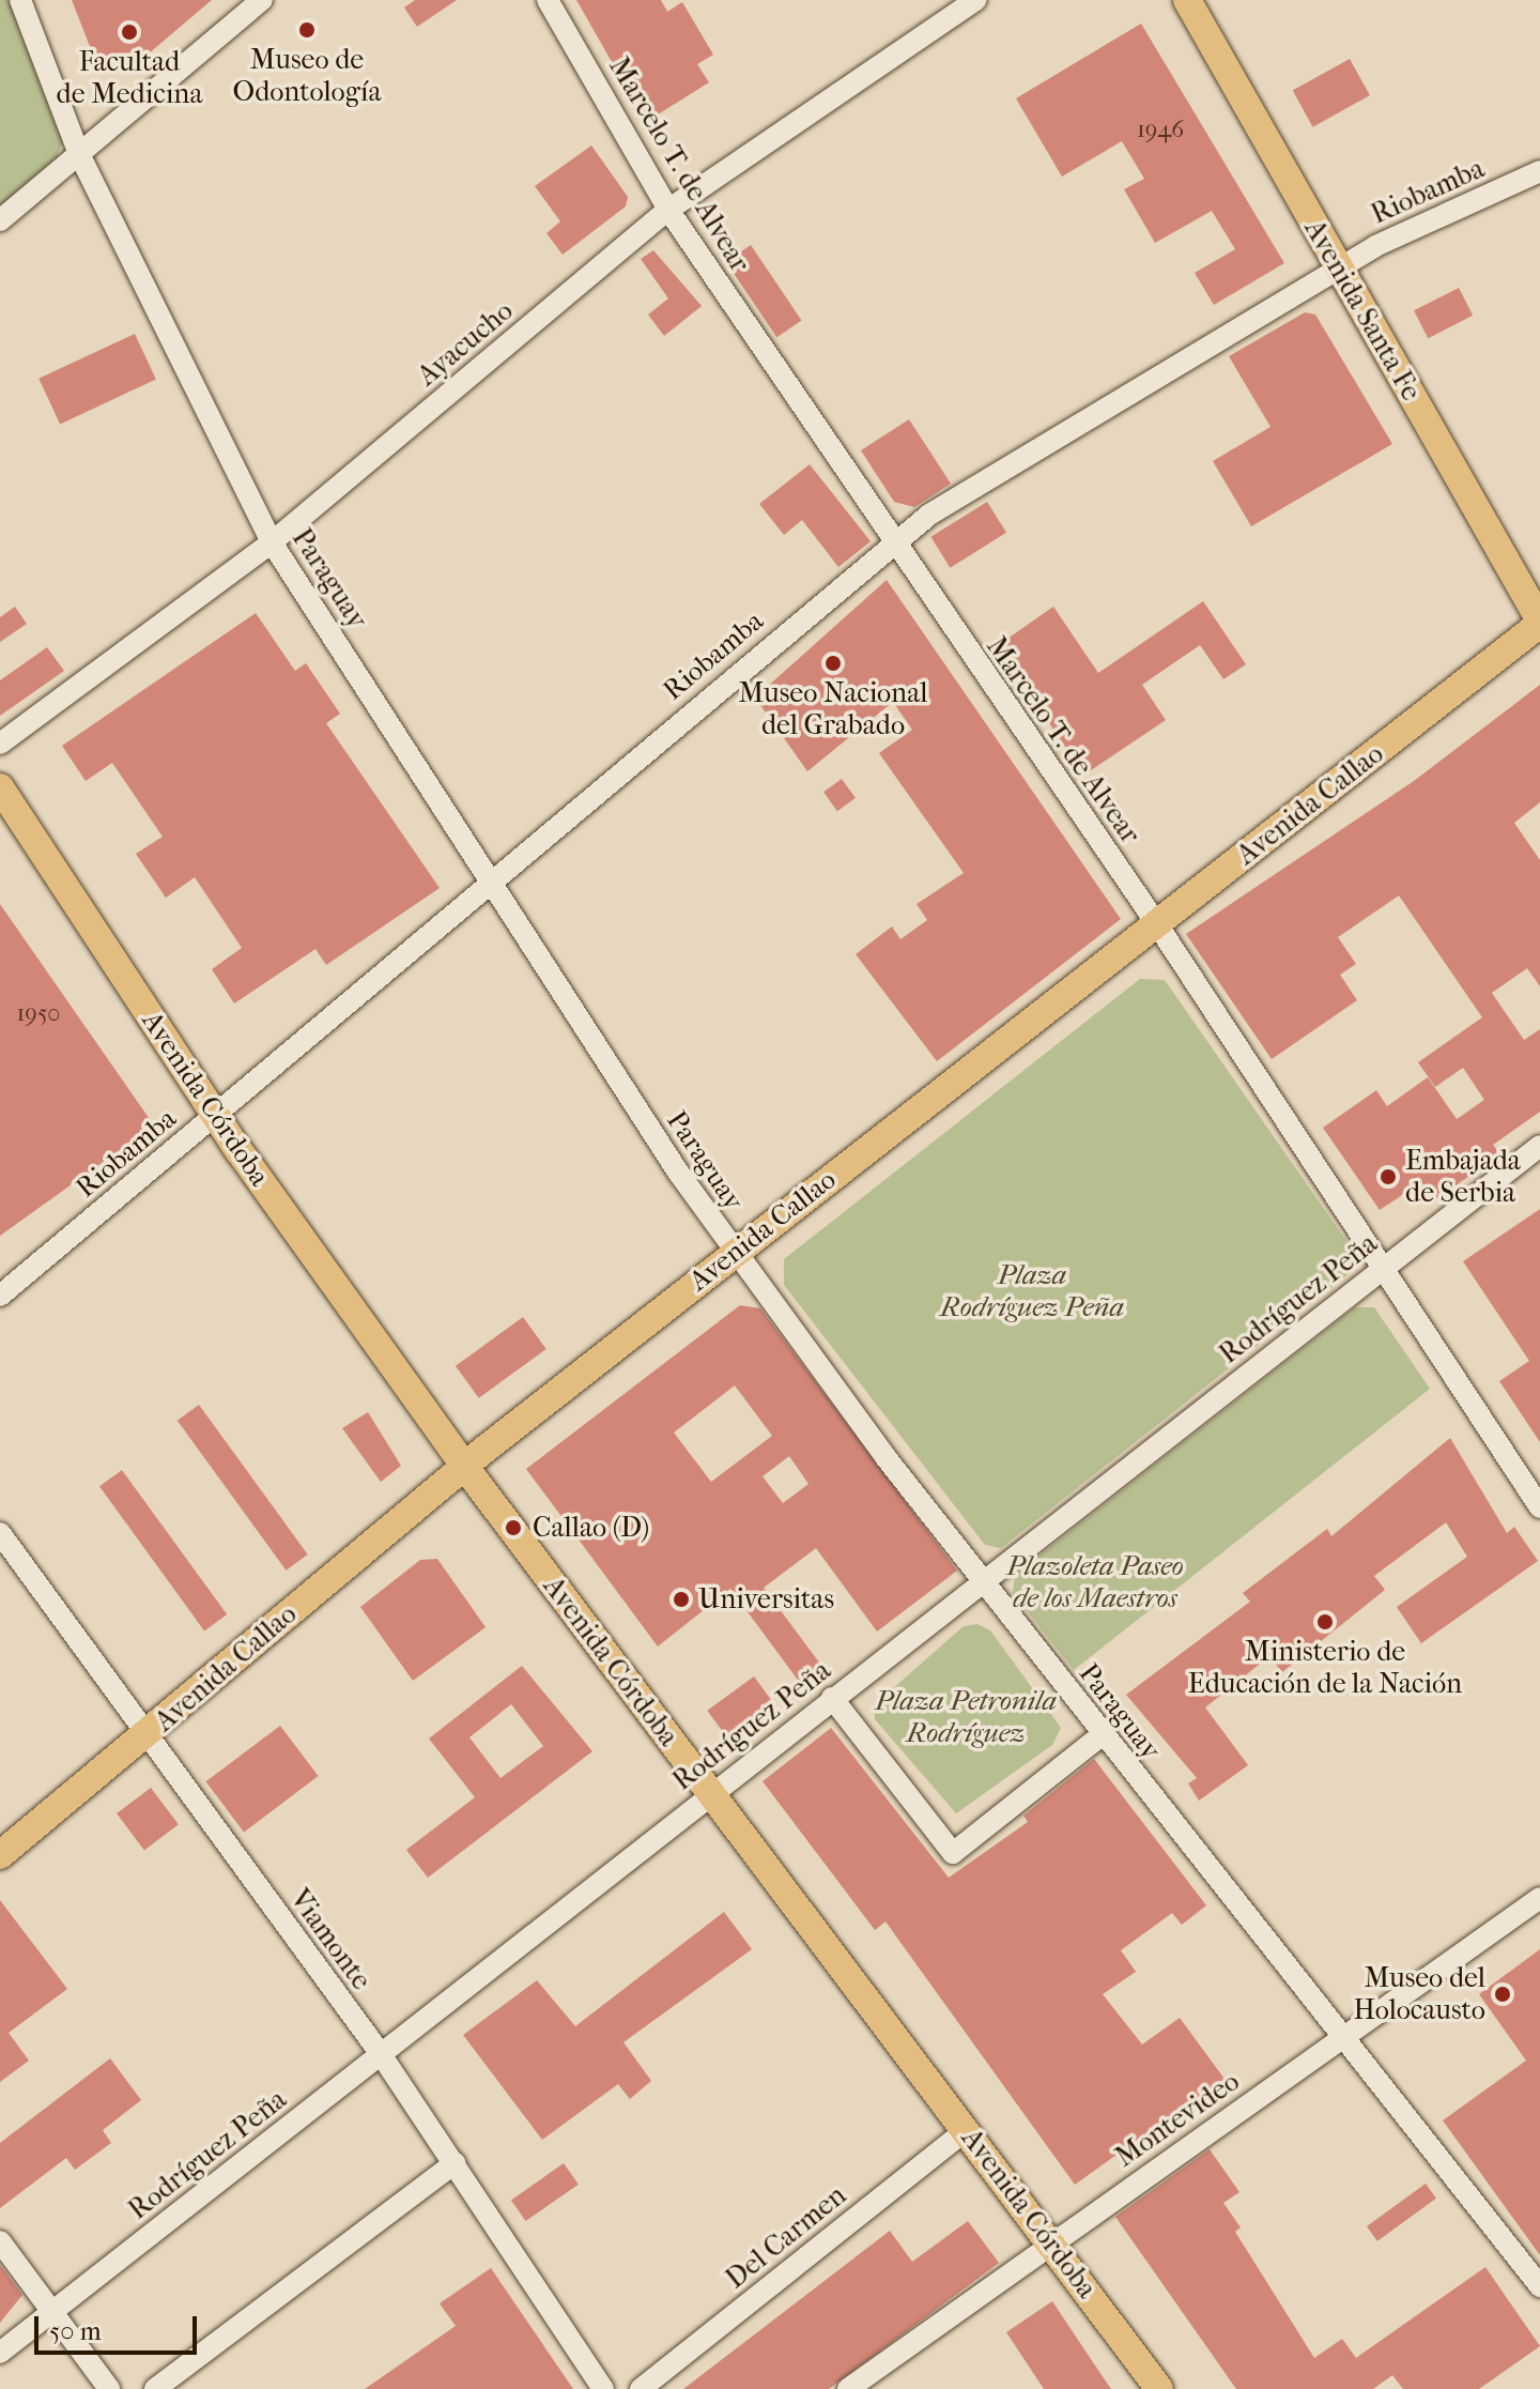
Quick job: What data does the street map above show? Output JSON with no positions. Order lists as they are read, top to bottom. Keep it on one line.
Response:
{"streets":{"main road":["Avenida Santa Fe","Avenida Callao","Avenida Córdoba"],"street":["Marcelo T. de Alvear","Riobamba","Ayacucho","Paraguay","Rodríguez Peña","Viamonte","Montevideo","Del Carmen"]},"crossings":[["Marcelo T. de Alvear","Riobamba"],["Marcelo T. de Alvear","Ayacucho"],["Marcelo T. de Alvear","Avenida Callao"],["Marcelo T. de Alvear","Rodríguez Peña"],["Riobamba","Avenida Santa Fe"],["Riobamba","Paraguay"],["Riobamba","Avenida Córdoba"],["Avenida Santa Fe","Avenida Callao"],["Ayacucho","Paraguay"],["Paraguay","Avenida Callao"],["Paraguay","Rodríguez Peña"],["Paraguay","Montevideo"],["Avenida Callao","Avenida Córdoba"],["Avenida Callao","Viamonte"],["Avenida Córdoba","Rodríguez Peña"],["Avenida Córdoba","Montevideo"],["Avenida Córdoba","Del Carmen"],["Rodríguez Peña","Viamonte"]],"parks":["Plaza Rodríguez Peña","Plazoleta Paseo de los Maestros","Plaza Petronila Rodríguez"],"places":["Museo de Odontología","Facultad de Medicina","Museo Nacional del Grabado","Embajada de Serbia","Callao (D)","Universitas","Ministerio de Educación de la Nación","Museo del Holocausto"],"house_numbers":["1946","1950"],"scale_bar":"50 m"}
